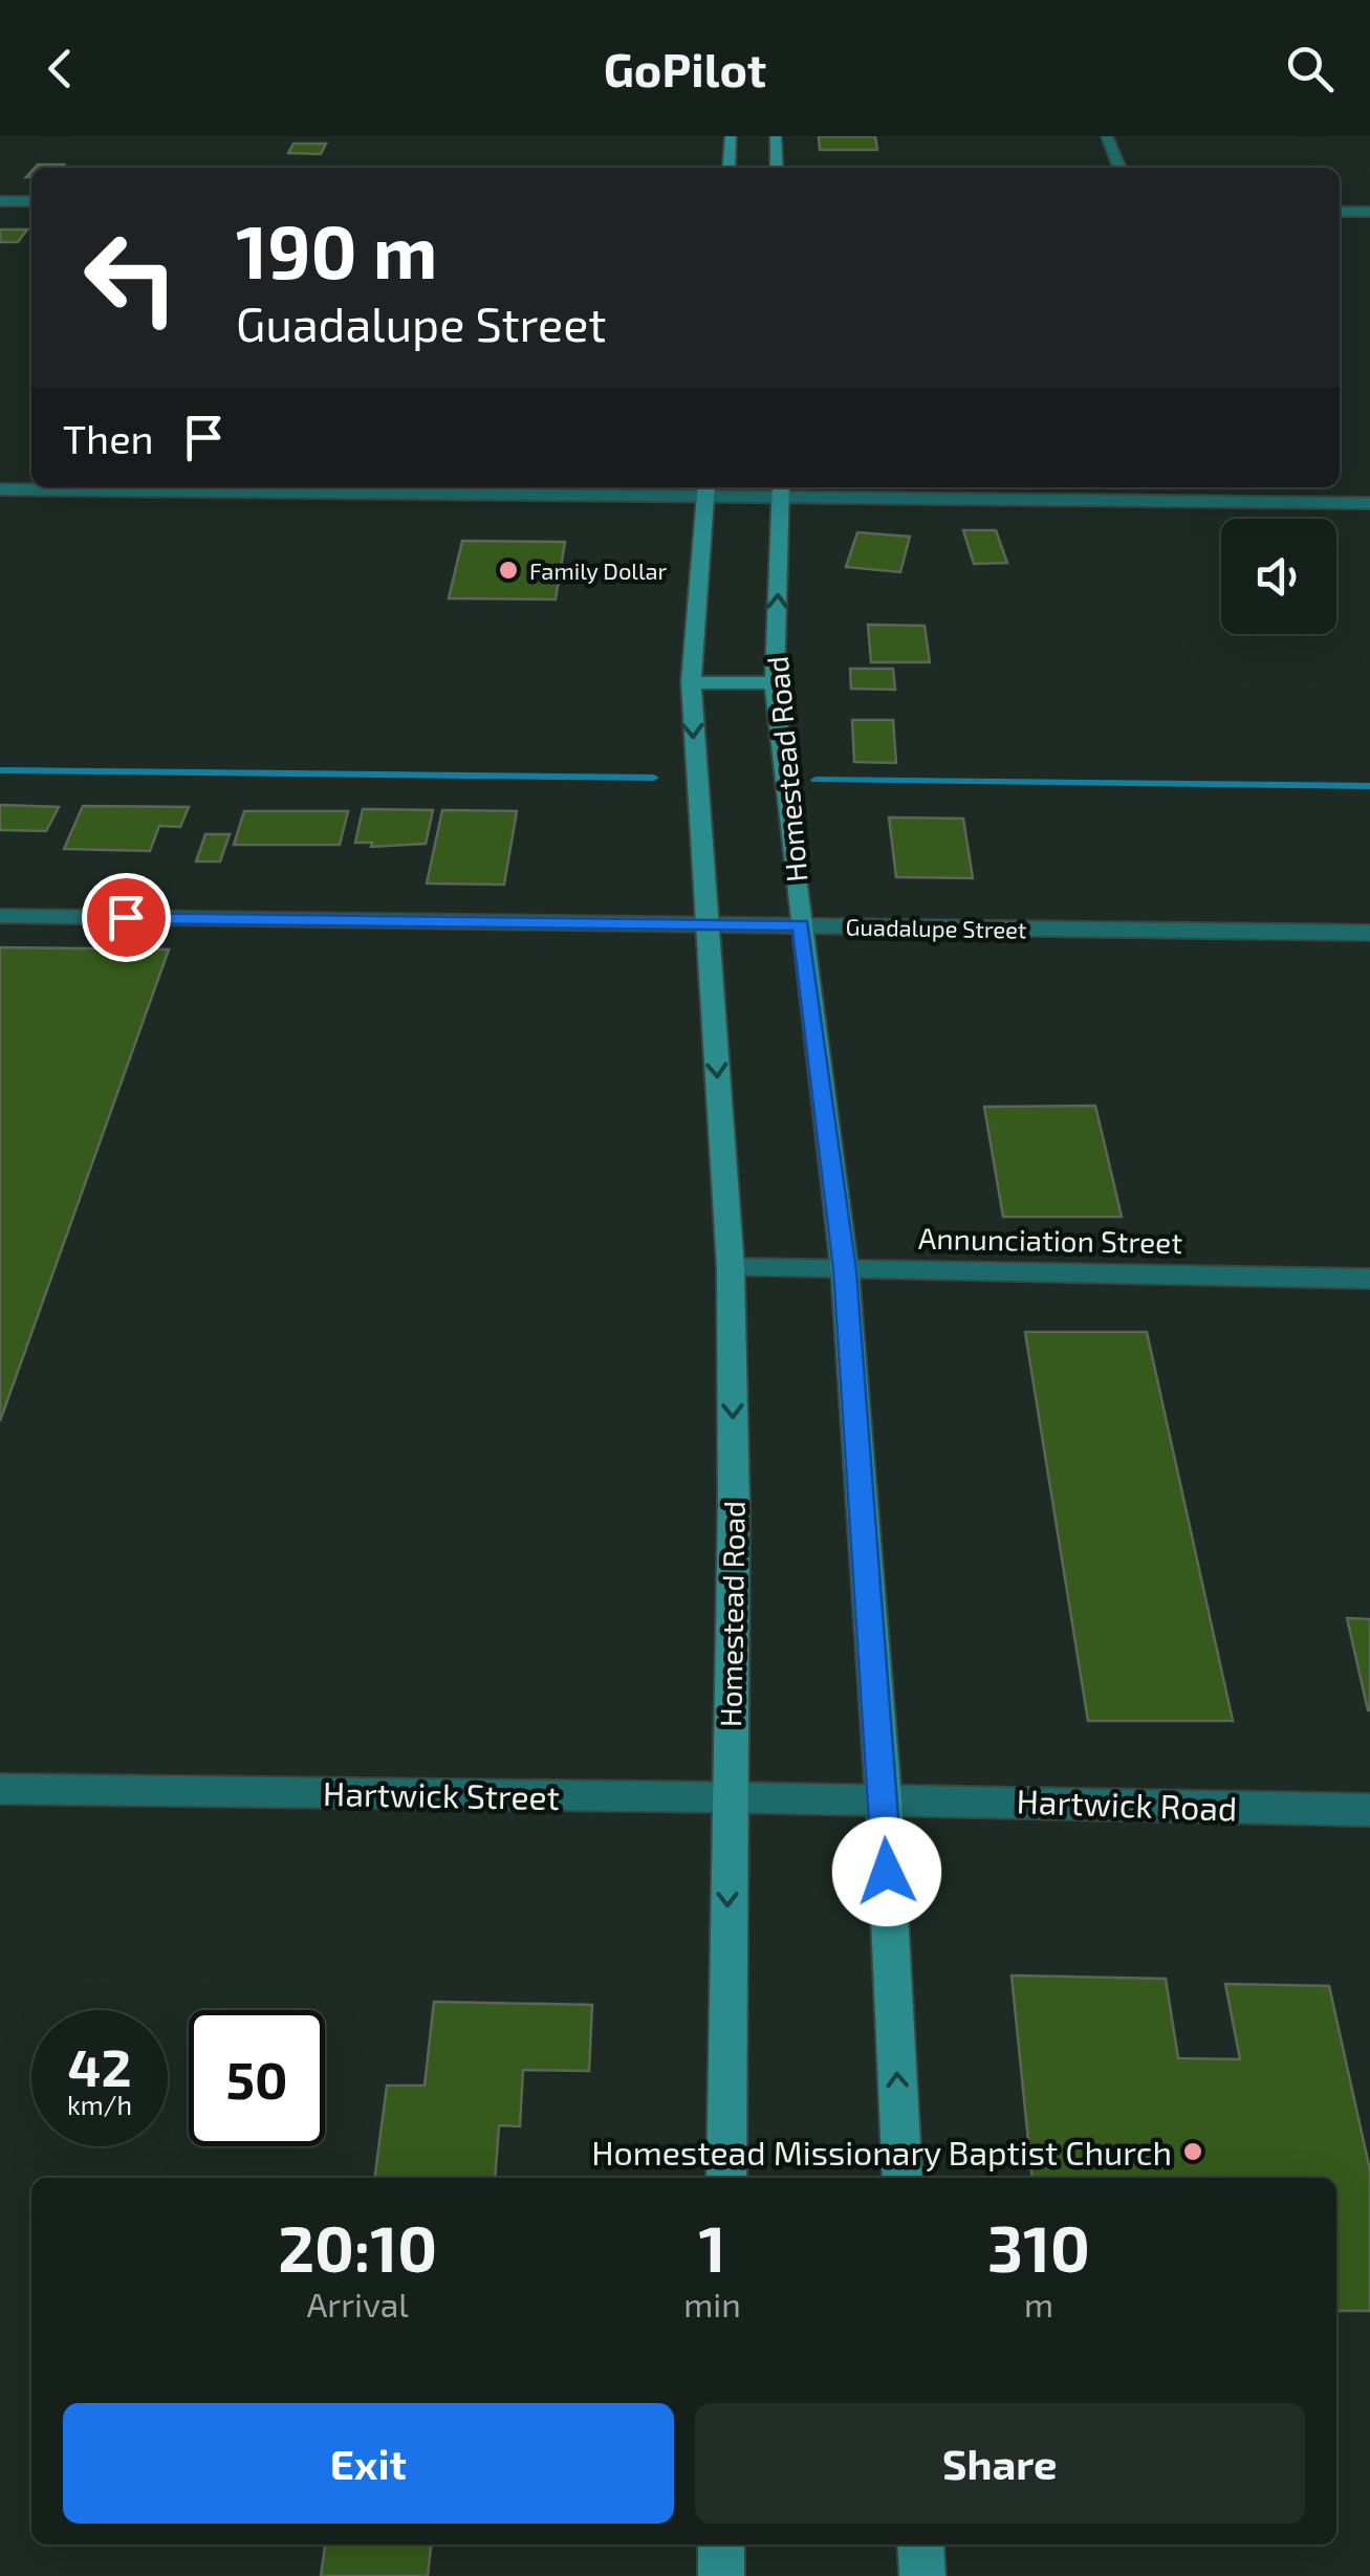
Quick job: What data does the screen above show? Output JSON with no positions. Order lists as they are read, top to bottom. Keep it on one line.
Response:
{"streets":{"main road":["Homestead Road"],"street":["Guadalupe Street","Annunciation Street","Hartwick Street","Hartwick Road"]},"crossings":[["Homestead Road","Guadalupe Street"],["Homestead Road","Annunciation Street"],["Homestead Road","Hartwick Street"],["Homestead Road","Hartwick Road"],["Hartwick Street","Hartwick Road"]],"places":["Family Dollar","Homestead Missionary Baptist Church"],"page":{"header":"GoPilot","turn":["190 m","Guadalupe Street"],"then":"Then","speed":"42 km/h","limit":"50","eta":["20:10","Arrival","1","min","310","m"],"buttons":["Exit","Share"]}}
